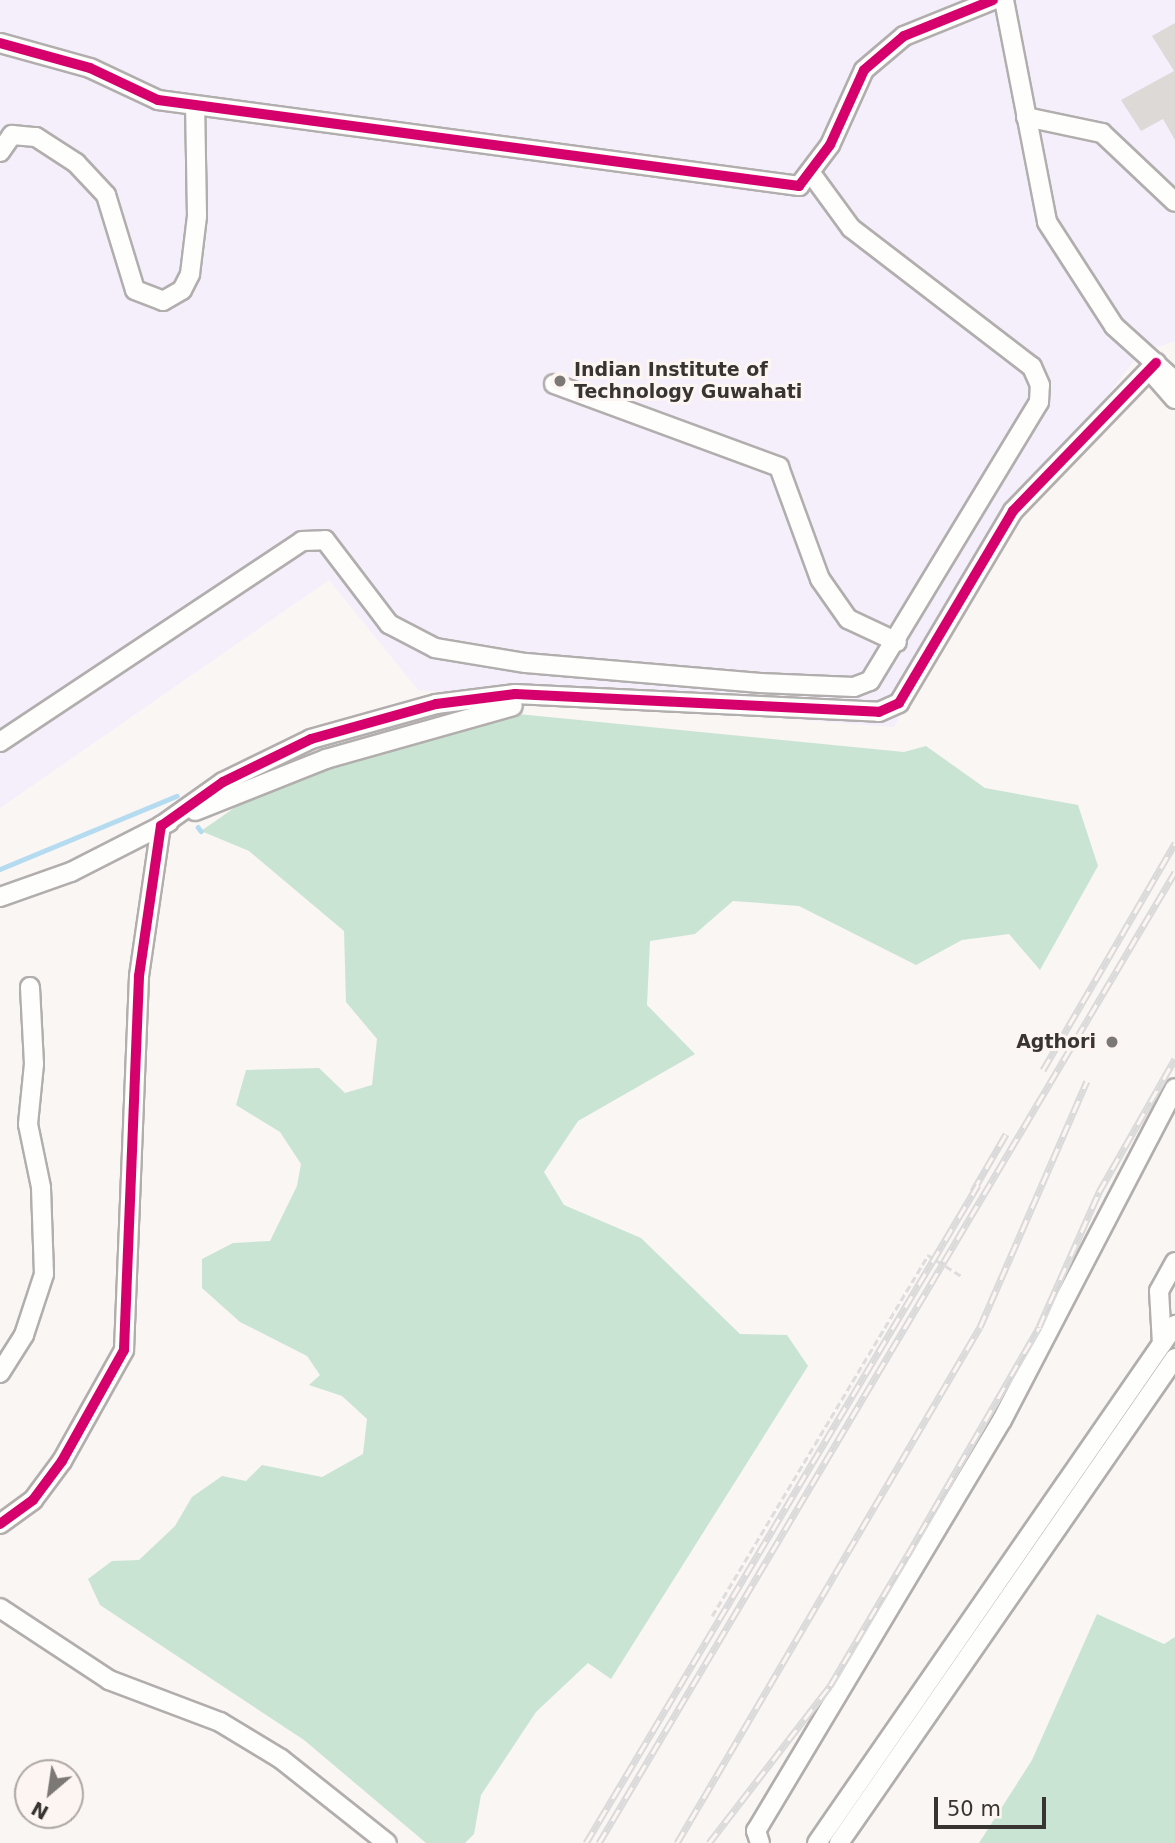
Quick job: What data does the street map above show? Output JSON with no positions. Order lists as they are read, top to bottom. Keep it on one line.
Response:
{"places":["Indian Institute of Technology Guwahati","Agthori"],"scale_bar":"50 m","north":"bottom left"}
